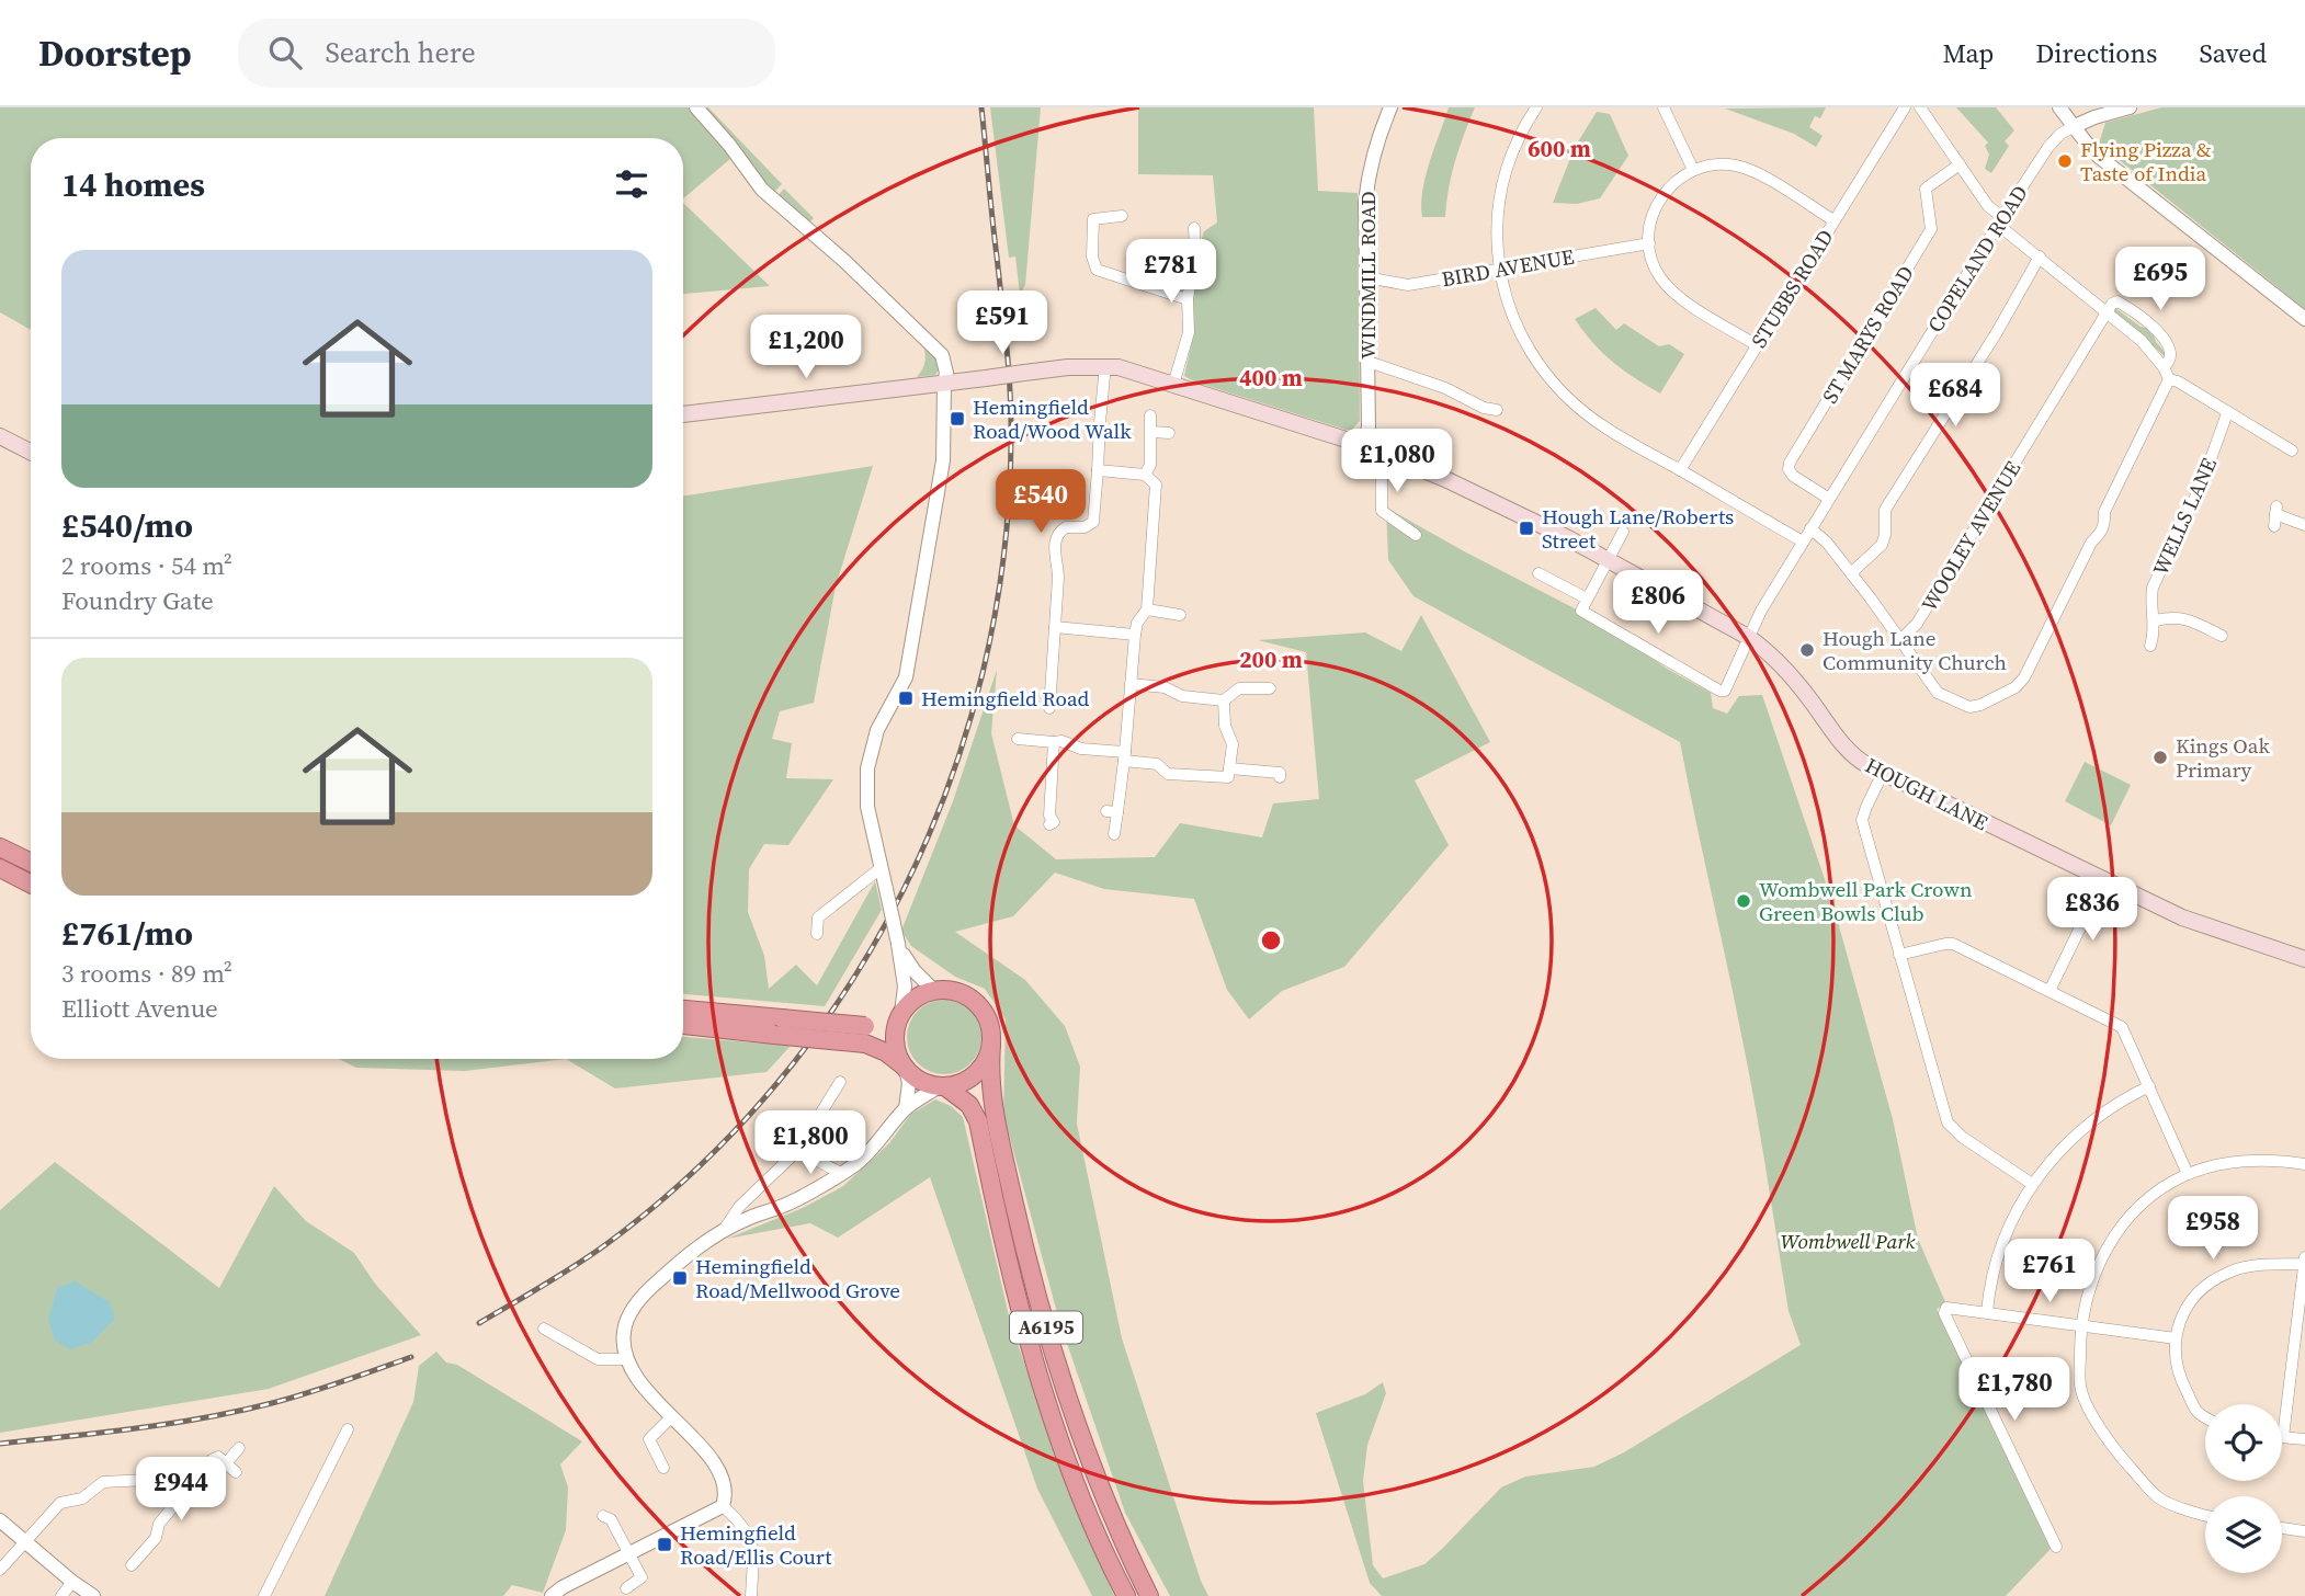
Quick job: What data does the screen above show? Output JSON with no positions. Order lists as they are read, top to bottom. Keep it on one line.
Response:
{"streets":{"highway":["A6195"],"main road":["HOUGH LANE"],"street":["COPELAND ROAD","BIRD AVENUE","WINDMILL ROAD","STUBBS ROAD","ST MARYS ROAD","WELLS LANE","WOOLEY AVENUE"]},"crossings":[["COPELAND ROAD","ST MARYS ROAD"],["COPELAND ROAD","HOUGH LANE"],["BIRD AVENUE","WINDMILL ROAD"],["BIRD AVENUE","STUBBS ROAD"],["WINDMILL ROAD","HOUGH LANE"]],"parks":["Wombwell Park"],"places":{"other":["Flying Pizza & Taste of India","Hough Lane Community Church","Kings Oak Primary","Wombwell Park Crown Green Bowls Club"],"transit":["Hemingfield Road/Wood Walk","Hough Lane/Roberts Street","Hemingfield Road","Hemingfield Road/Mellwood Grove","Hemingfield Road/Ellis Court"]},"page":{"header":"Doorstep","search":"Search here","nav":["Map","Directions","Saved"],"heading":"14 homes","list":[{"name":"£540/mo","note":"2 rooms · 54 m² · Foundry Gate"},{"name":"£761/mo","note":"3 rooms · 89 m² · Elliott Avenue"}],"price":["£781","£695","£591","£1,200","£684","£1,080","£540","£806","£836","£1,800","£958","£761","£1,780","£944"]},"rings":["600 m","400 m","200 m"]}
